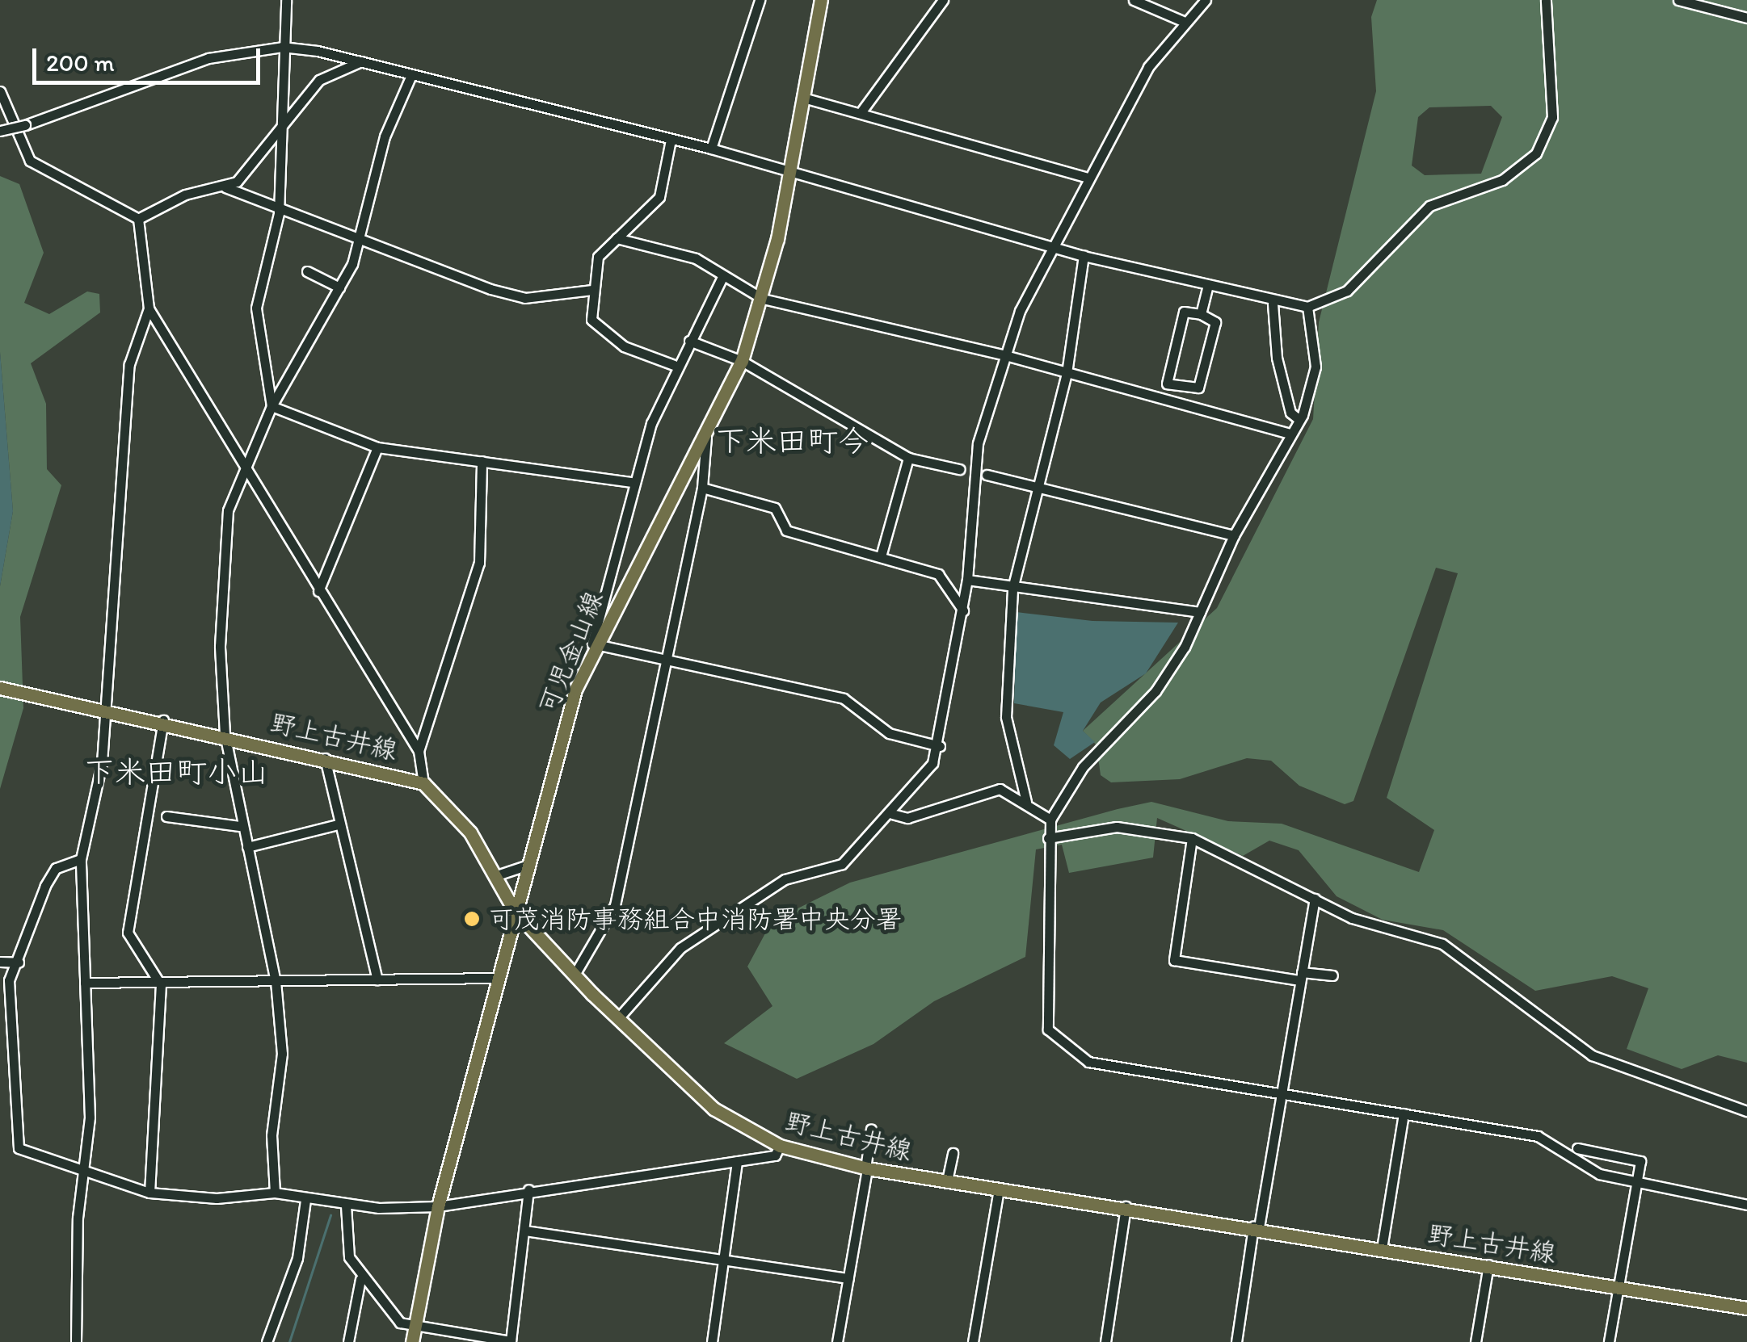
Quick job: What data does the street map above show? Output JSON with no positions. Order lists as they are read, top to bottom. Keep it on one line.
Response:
{"streets":{"main road":["可児金山線","野上古井線"]},"crossings":[["可児金山線","野上古井線"]],"districts":["下米田町今","下米田町小山"],"places":["可茂消防事務組合中消防署中央分署"],"scale_bar":"200 m"}
